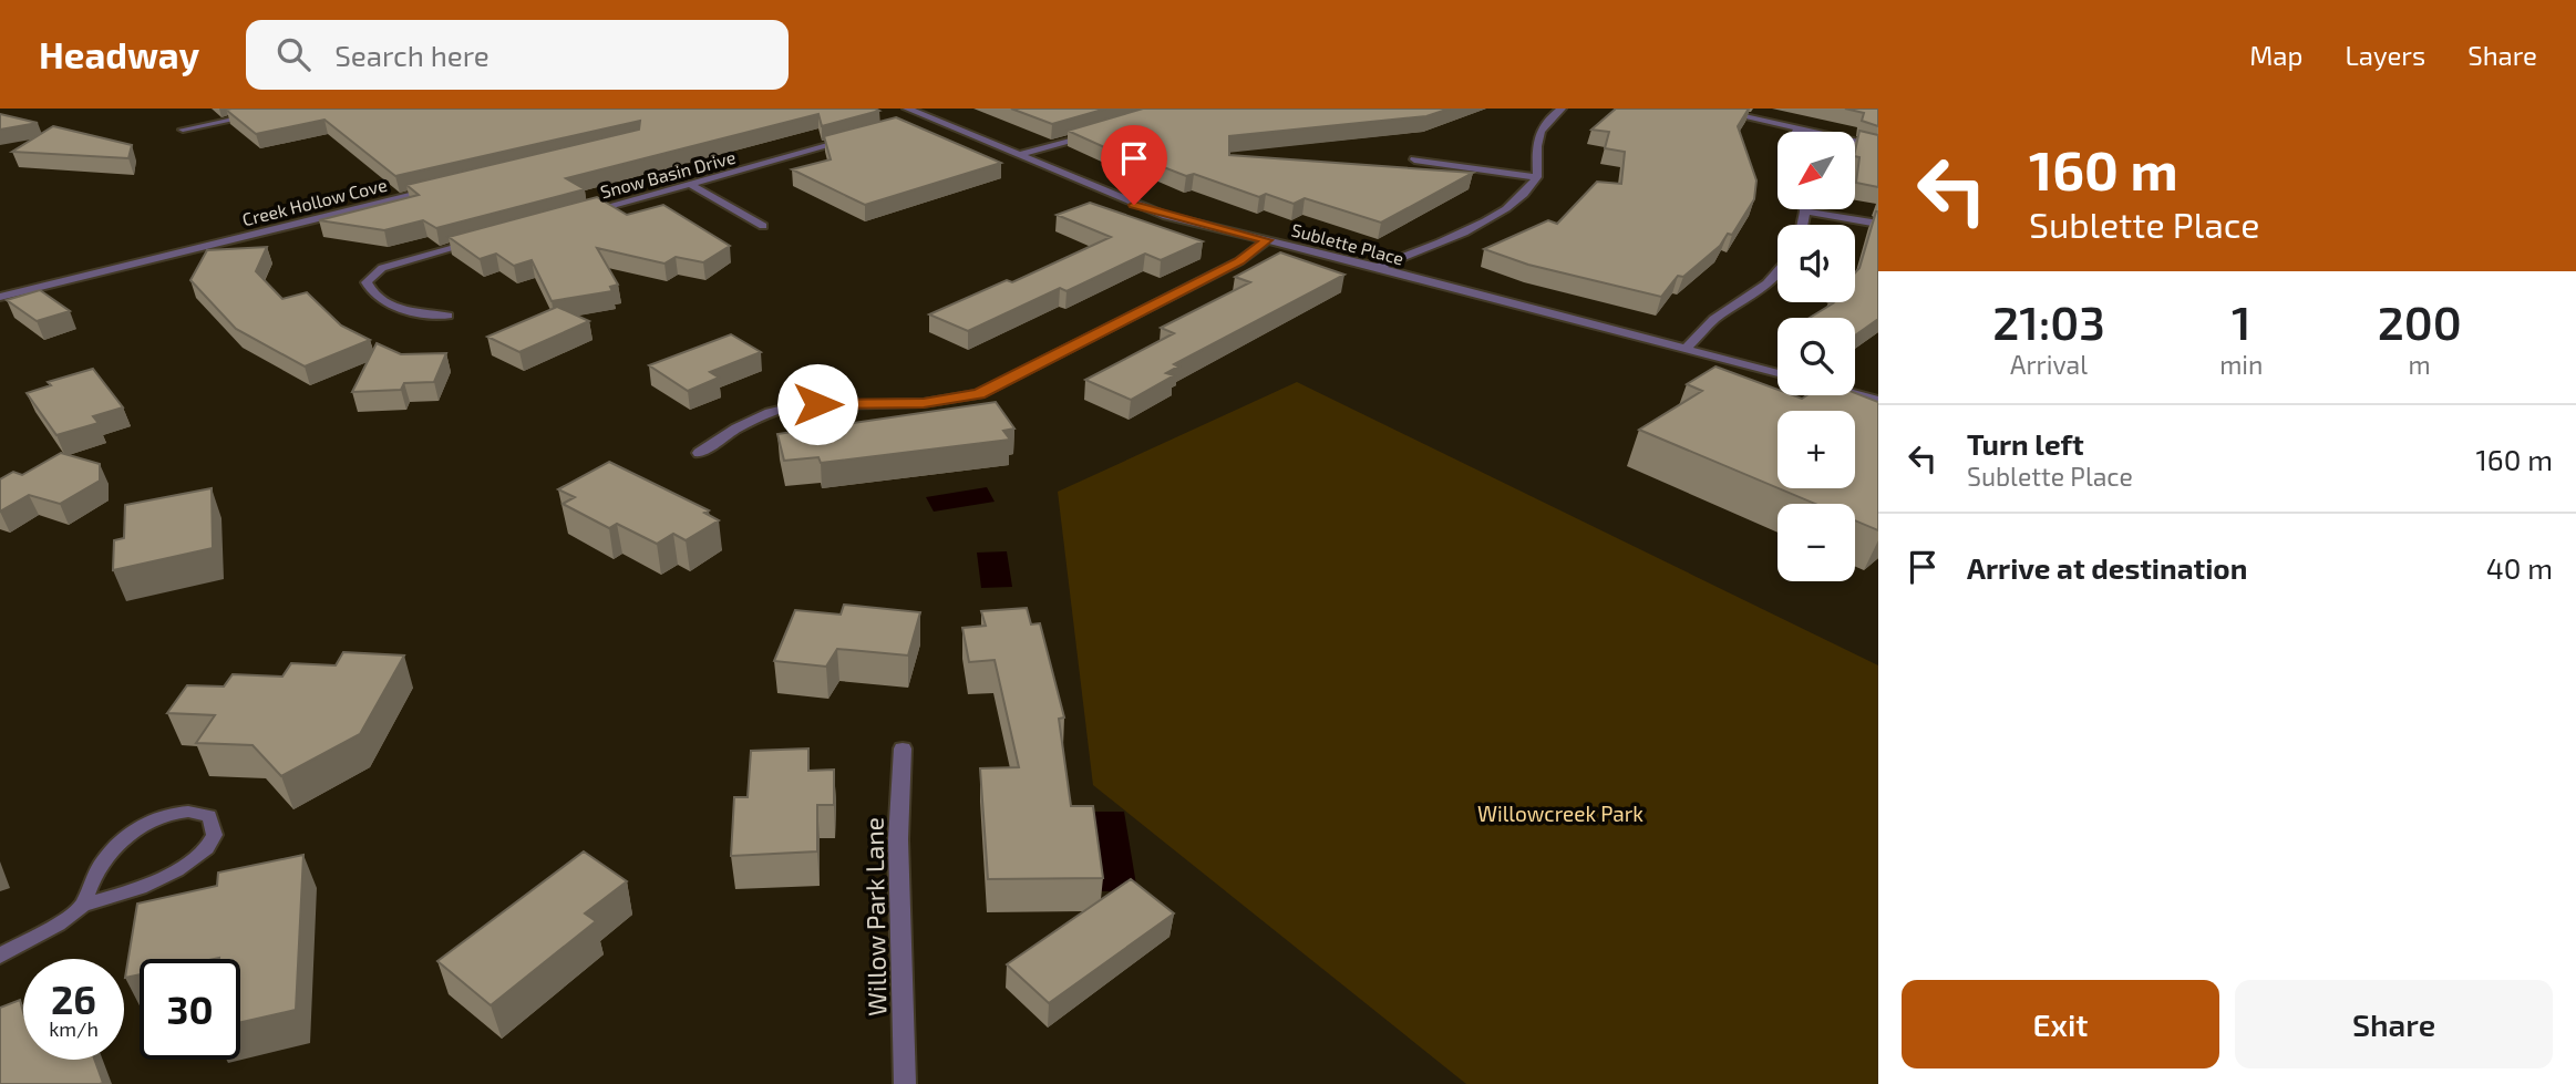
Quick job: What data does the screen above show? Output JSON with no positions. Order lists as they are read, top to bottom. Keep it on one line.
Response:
{"streets":{"street":["Snow Basin Drive","Creek Hollow Cove","Sublette Place","Willow Park Lane"]},"parks":["Willowcreek Park"],"north":"bottom left","page":{"header":"Headway","search":"Search here","nav":["Map","Layers","Share"],"turn":["160 m","Sublette Place"],"map_buttons":["+","−"],"eta":["21:03","Arrival","1","min","200","m"],"list":[{"name":"Turn left","note":"Sublette Place","value":"160 m"},{"name":"Arrive at destination","value":"40 m"}],"speed":"26 km/h","limit":"30","buttons":["Exit","Share"]}}
